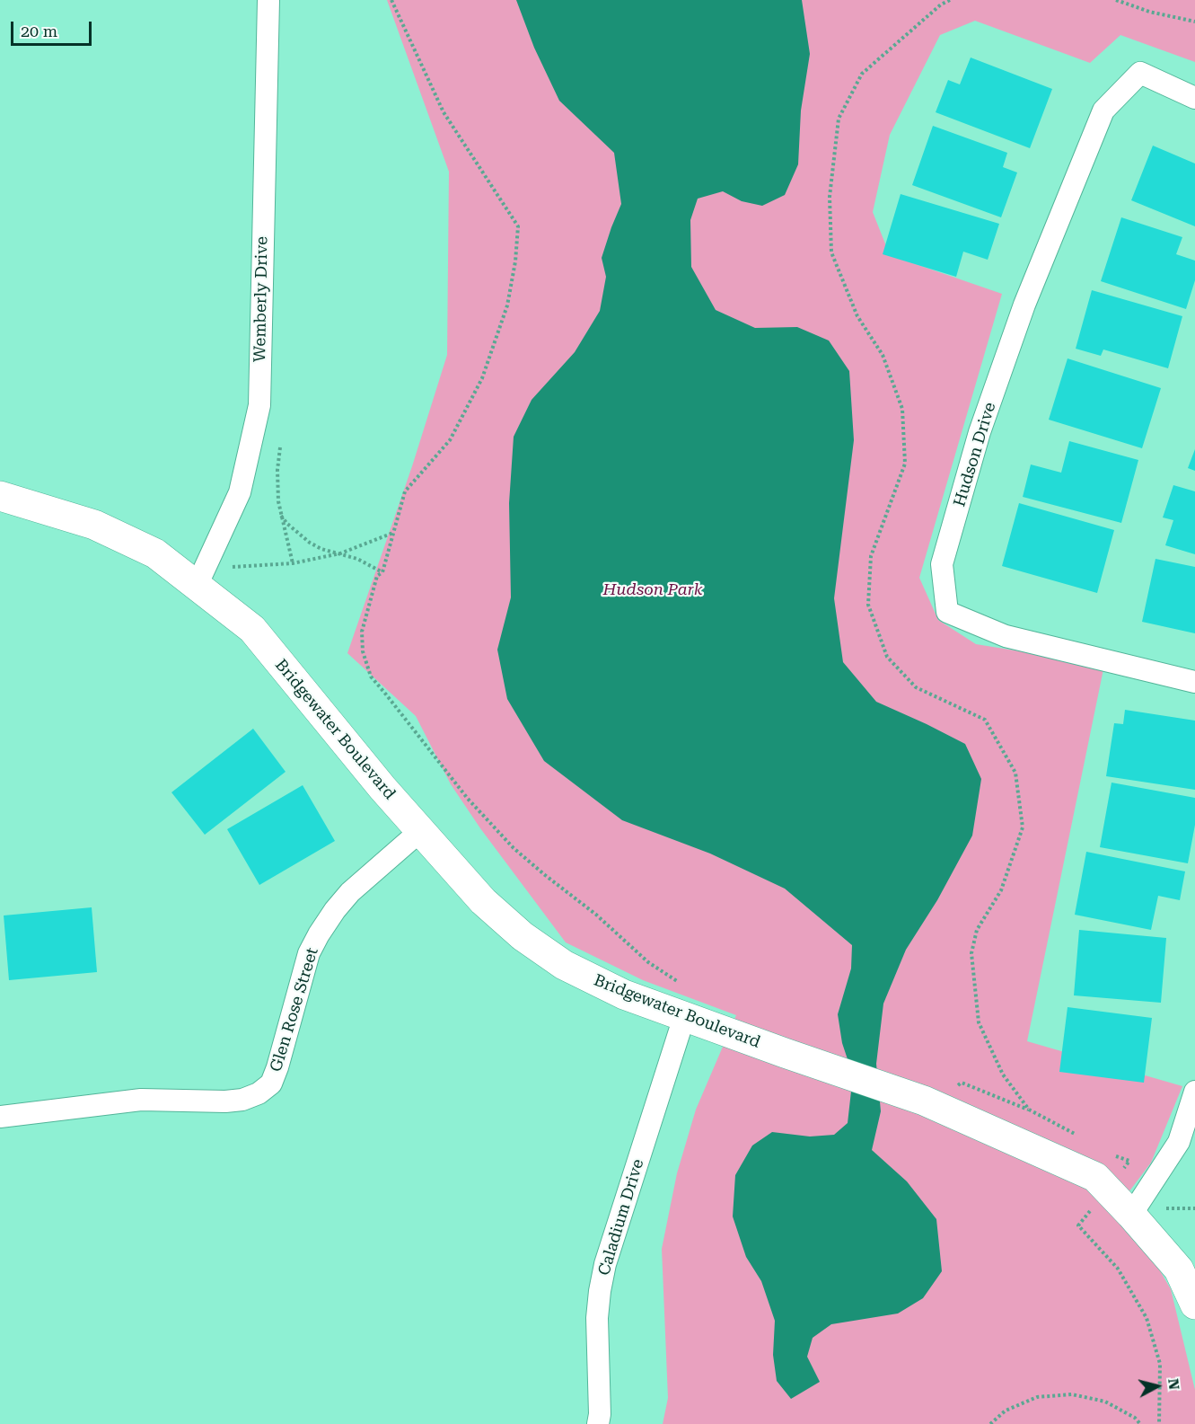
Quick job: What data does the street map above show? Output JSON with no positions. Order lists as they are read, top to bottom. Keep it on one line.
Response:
{"streets":{"street":["Wemberly Drive","Hudson Drive","Bridgewater Boulevard","Glen Rose Street","Caladium Drive"]},"crossings":[["Wemberly Drive","Bridgewater Boulevard"],["Bridgewater Boulevard","Glen Rose Street"],["Bridgewater Boulevard","Caladium Drive"]],"parks":["Hudson Park"],"scale_bar":"20 m","north":"right"}
